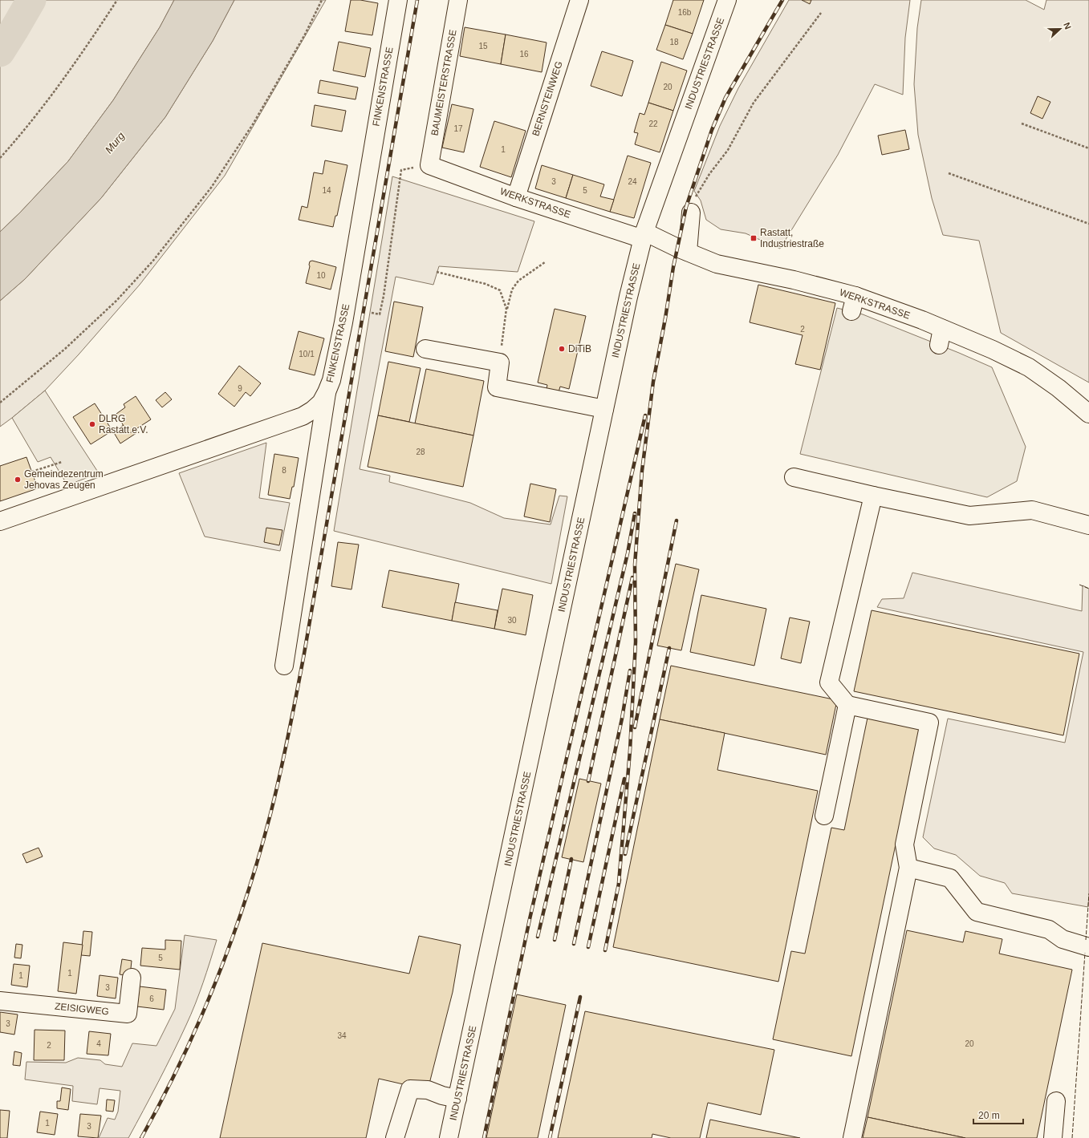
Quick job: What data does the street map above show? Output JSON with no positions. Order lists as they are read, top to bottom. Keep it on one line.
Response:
{"streets":{"street":["INDUSTRIESTRASSE","BAUMEISTERSTRASSE","FINKENSTRASSE","BERNSTEINWEG","WERKSTRASSE","ZEISIGWEG"]},"crossings":[["INDUSTRIESTRASSE","WERKSTRASSE"],["BAUMEISTERSTRASSE","WERKSTRASSE"],["BERNSTEINWEG","WERKSTRASSE"]],"water":["Murg"],"places":{"transit":["Rastatt, Industriestraße"],"other":["DiTiB","DLRG Rastatt e.V.","Gemeindezentrum Jehovas Zeugen"]},"house_numbers":["16b","18","15","16","20","22","17","1","3","24","14","5","10","2","10/1","9","28","8","30","5","1","1","3","6","3","34","4","20","2","1","3"],"scale_bar":"20 m","north":"right"}
